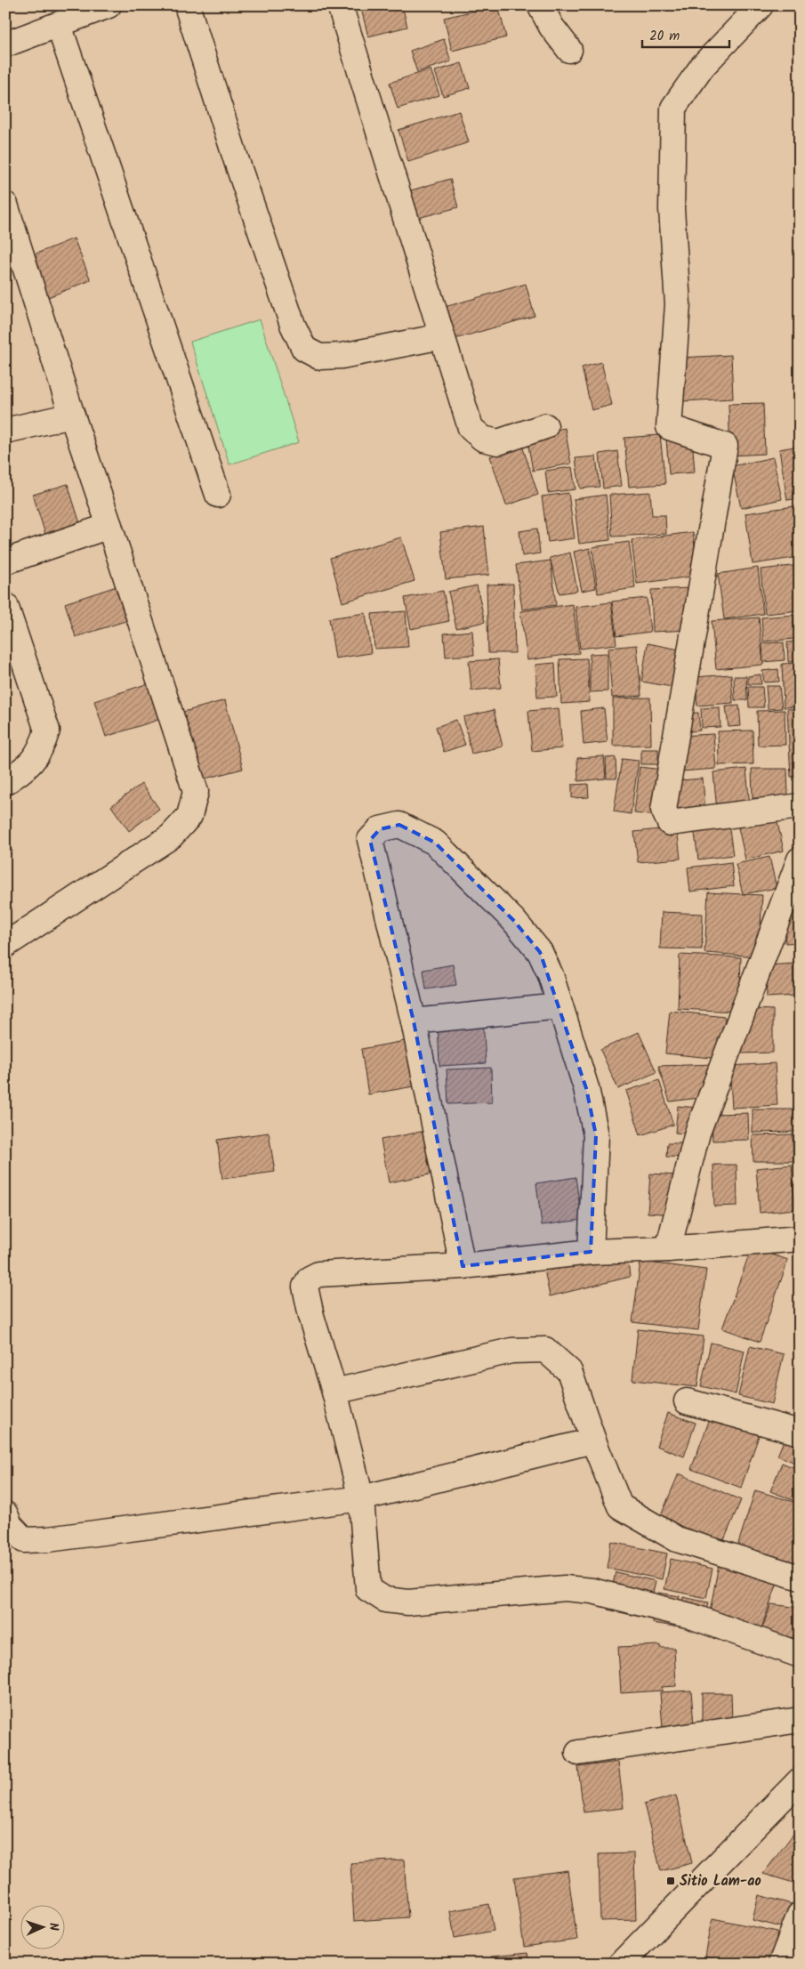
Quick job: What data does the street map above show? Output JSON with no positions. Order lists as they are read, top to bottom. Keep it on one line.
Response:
{"places":{"transit":["Sitio Lam-ao"]},"scale_bar":"20 m","north":"right"}
